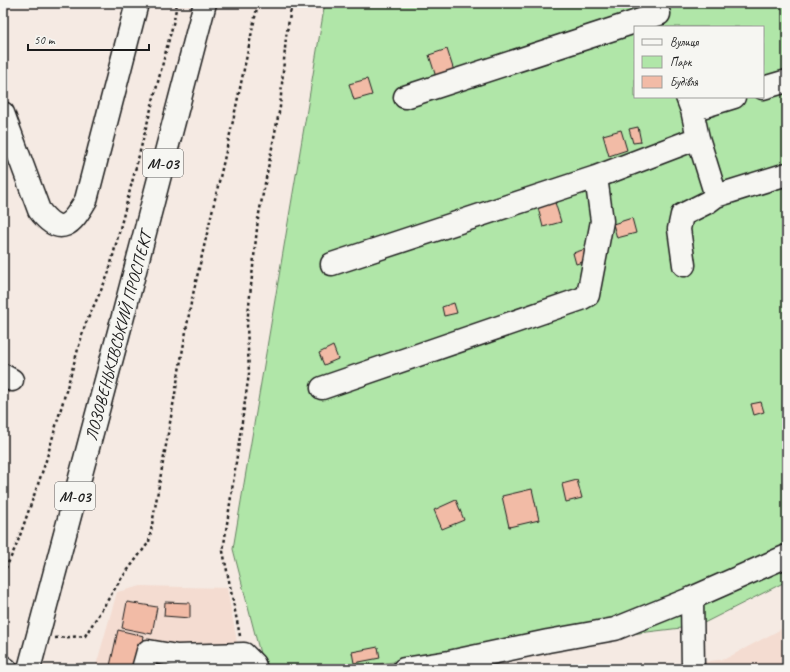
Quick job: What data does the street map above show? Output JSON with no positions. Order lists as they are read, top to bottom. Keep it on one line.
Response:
{"streets":{"main road":["М-03","ЛОЗОВЕНЬКІВСЬКИЙ ПРОСПЕКТ"]},"legend":["Вулиця","Парк","Будівля"],"scale_bar":"50 m"}
